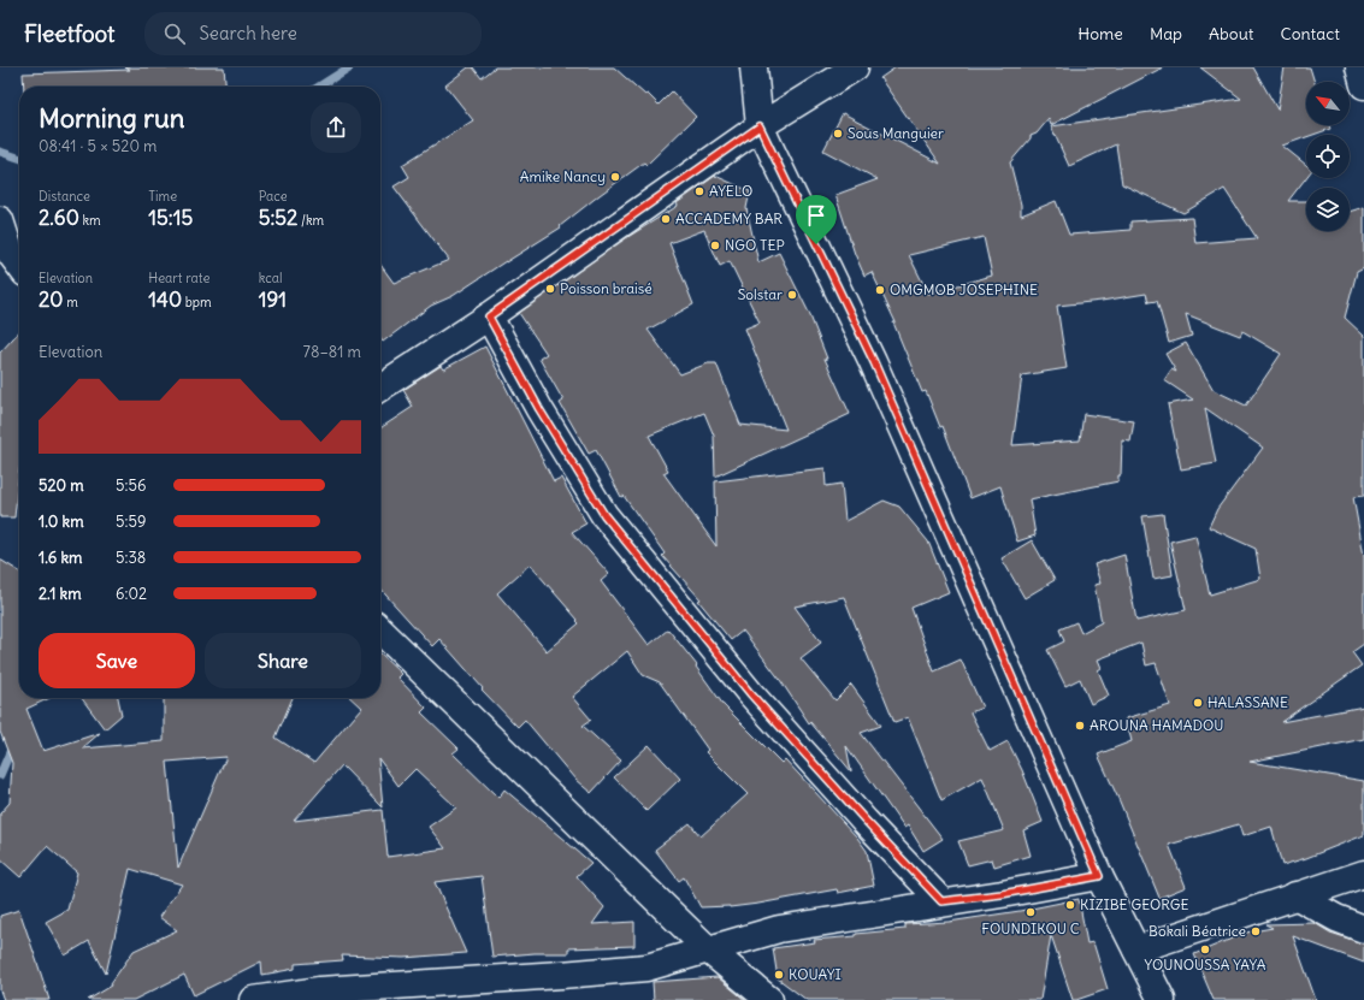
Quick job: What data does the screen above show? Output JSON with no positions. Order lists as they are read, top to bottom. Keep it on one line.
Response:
{"places":["Sous Manguier","Amike Nancy","AYELO","ACCADEMY BAR","NGO TEP","Poisson braisé","OMGMOB JOSEPHINE","Solstar","HALASSANE","AROUNA HAMADOU","KIZIBE GEORGE","FOUNDIKOU C","Bokali Béatrice","YOUNOUSSA YAYA","KOUAYI"],"north":"top left","page":{"header":"Fleetfoot","search":"Search here","nav":["Home","Map","About","Contact"],"heading":["Morning run","08:41 · 5 × 520 m"],"stats":[["Distance","2.60 km"],["Time","15:15"],["Pace","5:52 /km"],["Elevation","20 m"],["Heart rate","140 bpm"],["kcal","191"]],"chart":["Elevation","78–81 m"],"list":[{"name":"520 m","note":"5:56"},{"name":"1.0 km","note":"5:59"},{"name":"1.6 km","note":"5:38"},{"name":"2.1 km","note":"6:02"}],"buttons":["Save","Share"]}}
